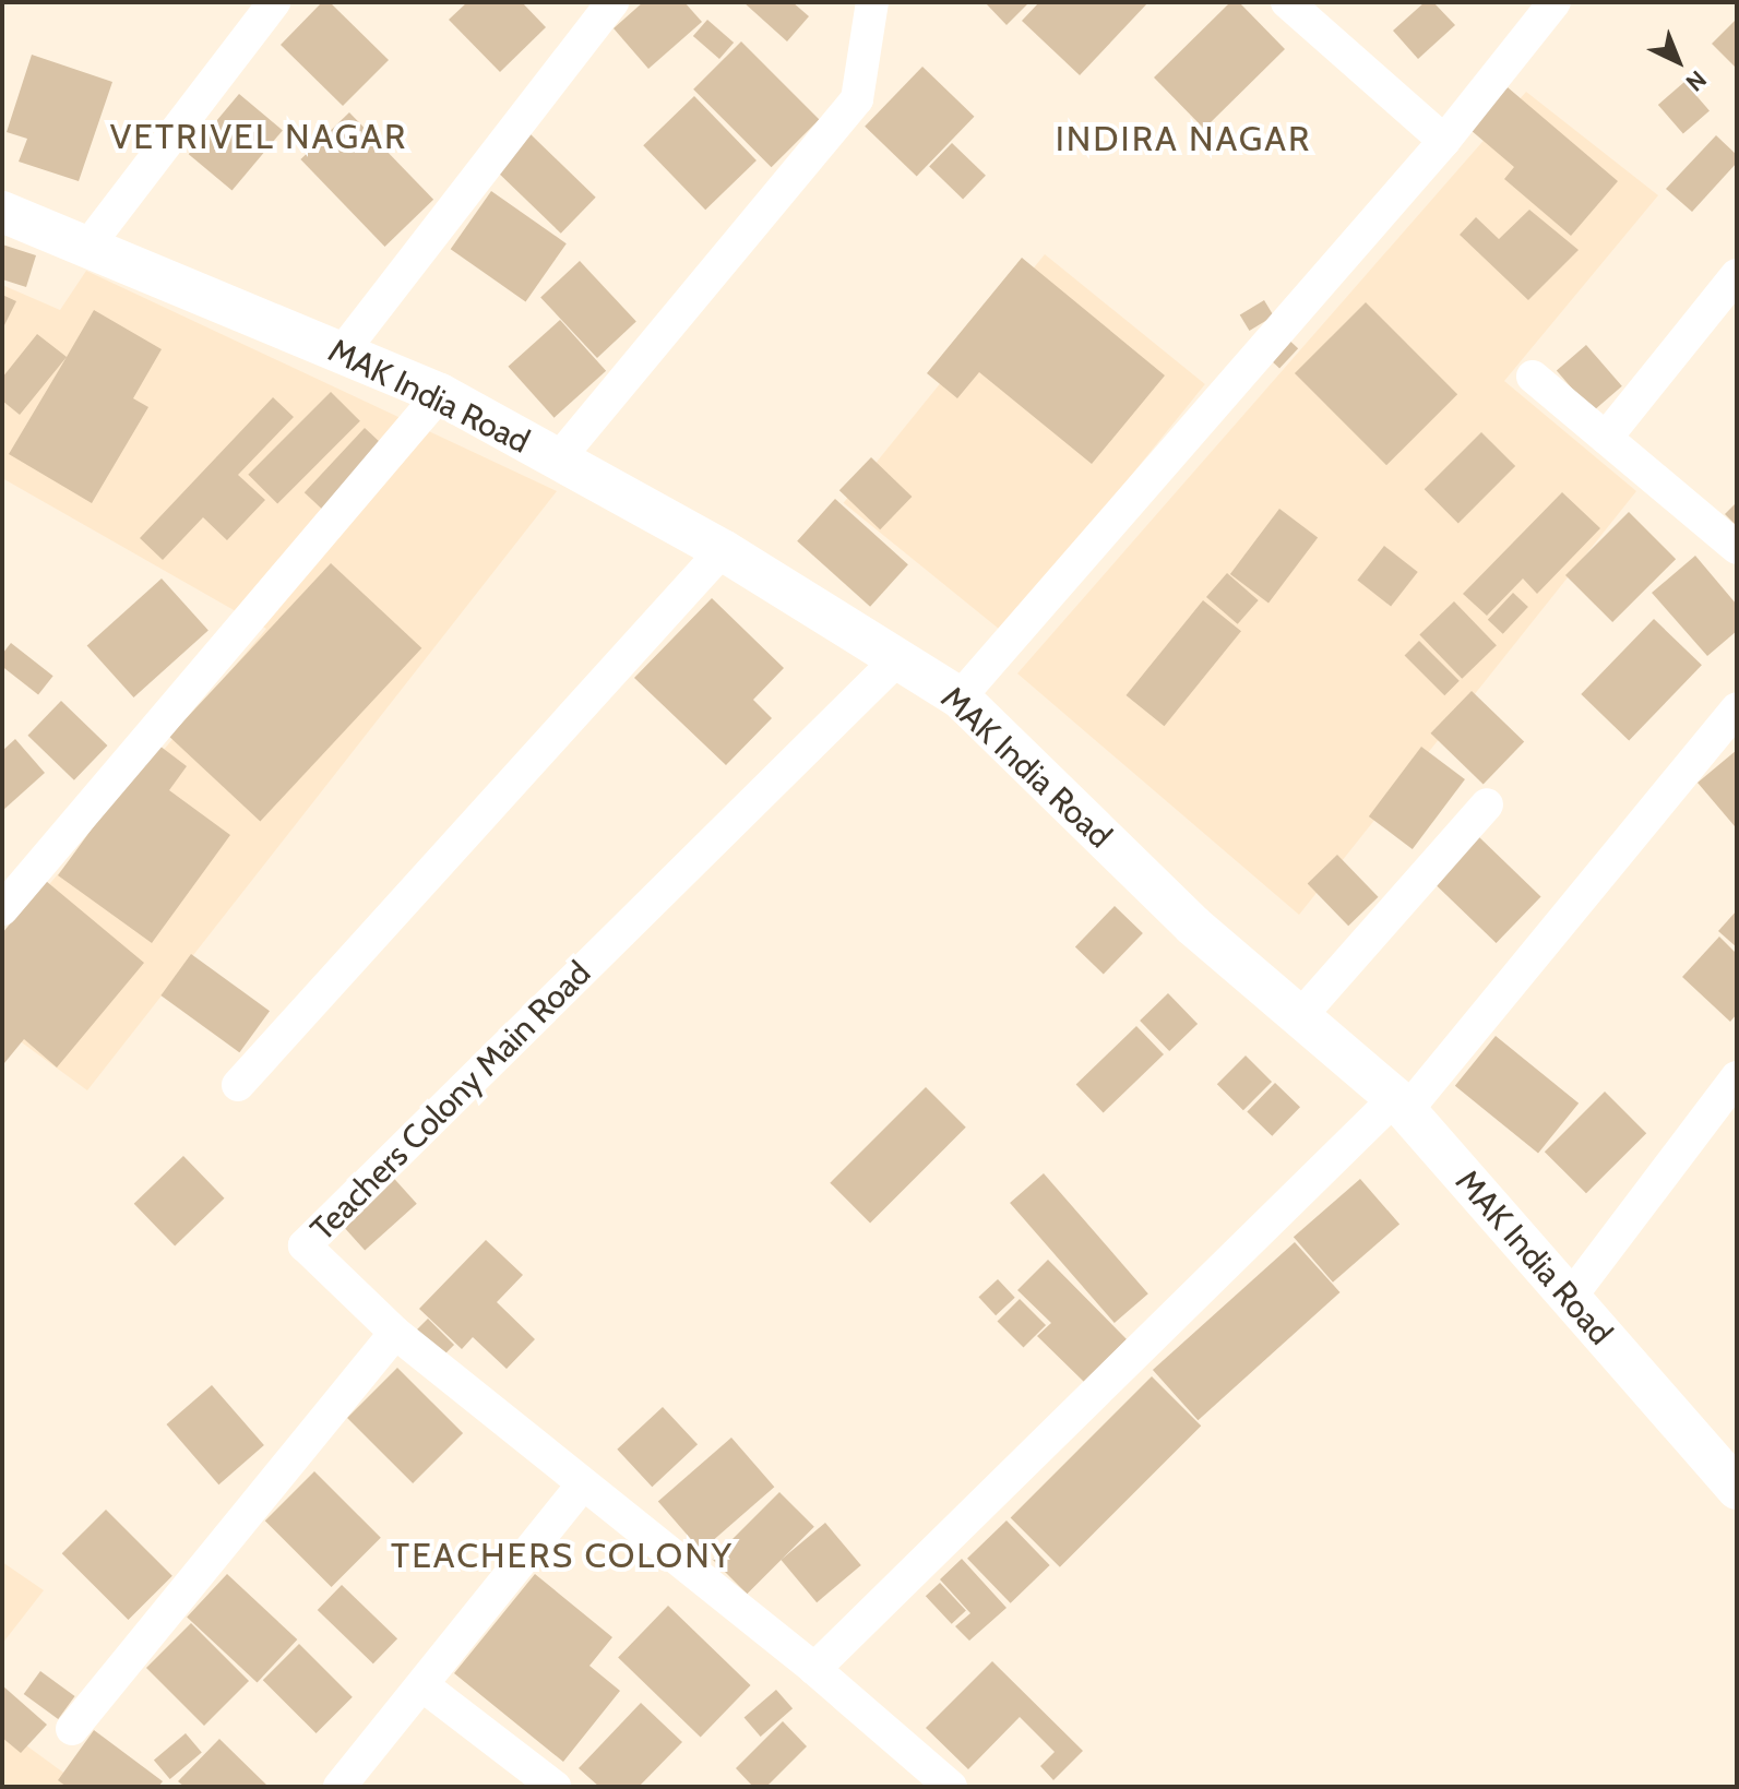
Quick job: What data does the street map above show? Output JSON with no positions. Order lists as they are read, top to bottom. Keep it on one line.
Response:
{"streets":{"street":["MAK India Road","Teachers Colony Main Road"]},"crossings":[["MAK India Road","Teachers Colony Main Road"]],"districts":["VETRIVEL NAGAR","INDIRA NAGAR","TEACHERS COLONY"],"north":"bottom right"}
